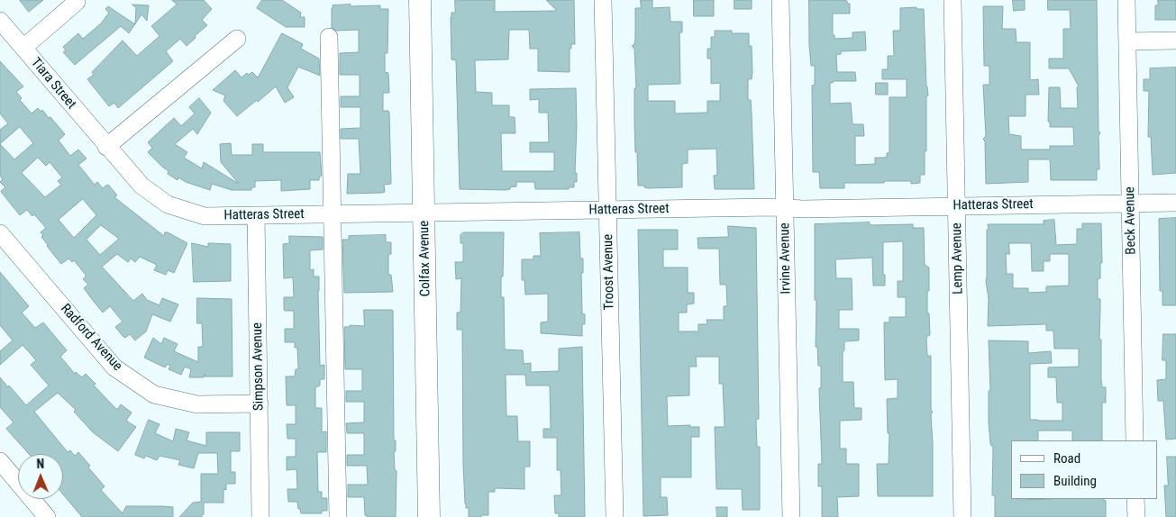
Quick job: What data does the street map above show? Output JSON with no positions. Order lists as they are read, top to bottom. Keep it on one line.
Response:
{"streets":{"main road":["Colfax Avenue"],"street":["Tiara Street","Hatteras Street","Beck Avenue","Irvine Avenue","Lemp Avenue","Troost Avenue","Radford Avenue","Simpson Avenue"]},"crossings":[["Tiara Street","Hatteras Street"],["Hatteras Street","Beck Avenue"],["Hatteras Street","Colfax Avenue"],["Hatteras Street","Irvine Avenue"],["Hatteras Street","Lemp Avenue"],["Hatteras Street","Troost Avenue"],["Hatteras Street","Simpson Avenue"],["Radford Avenue","Simpson Avenue"]],"legend":["Road","Building"],"north":"top"}
